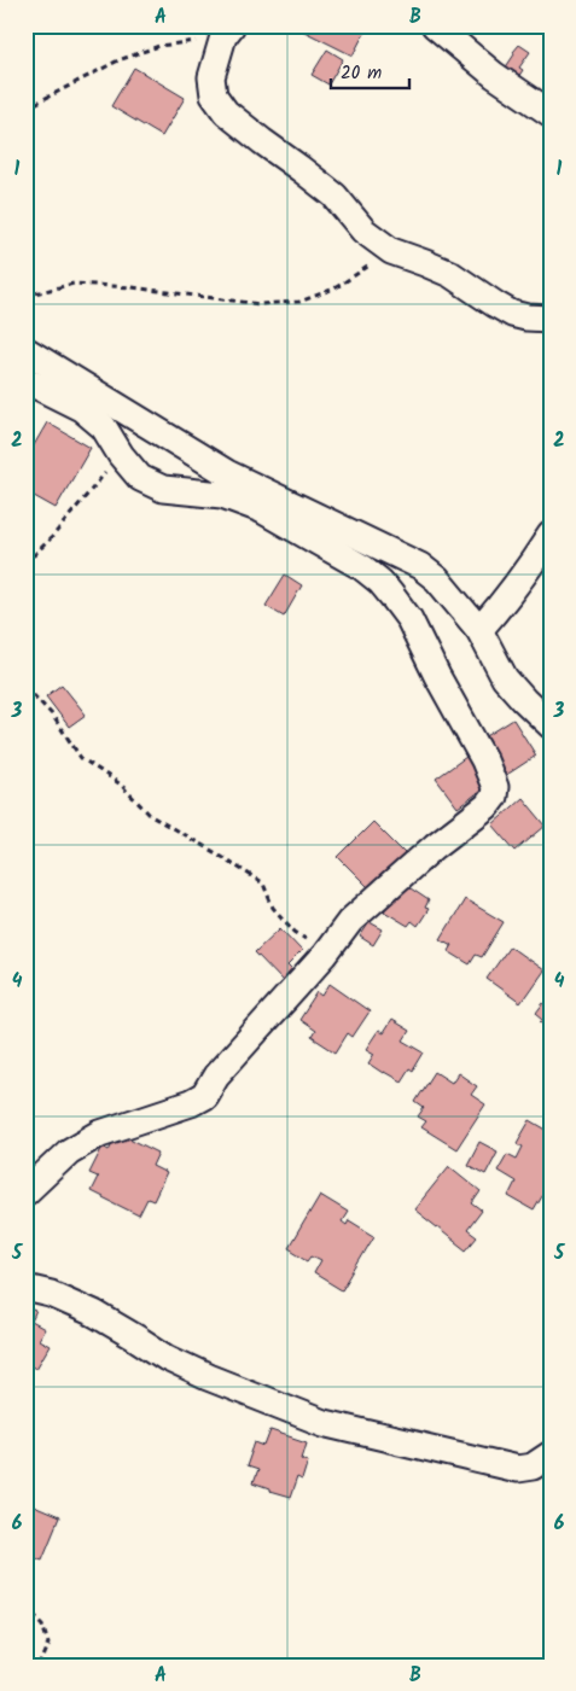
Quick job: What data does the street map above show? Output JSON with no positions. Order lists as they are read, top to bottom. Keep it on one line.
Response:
{"scale_bar":"20 m","grid":{"columns":["A","B"],"rows":["1","2","3","4","5","6"]}}
